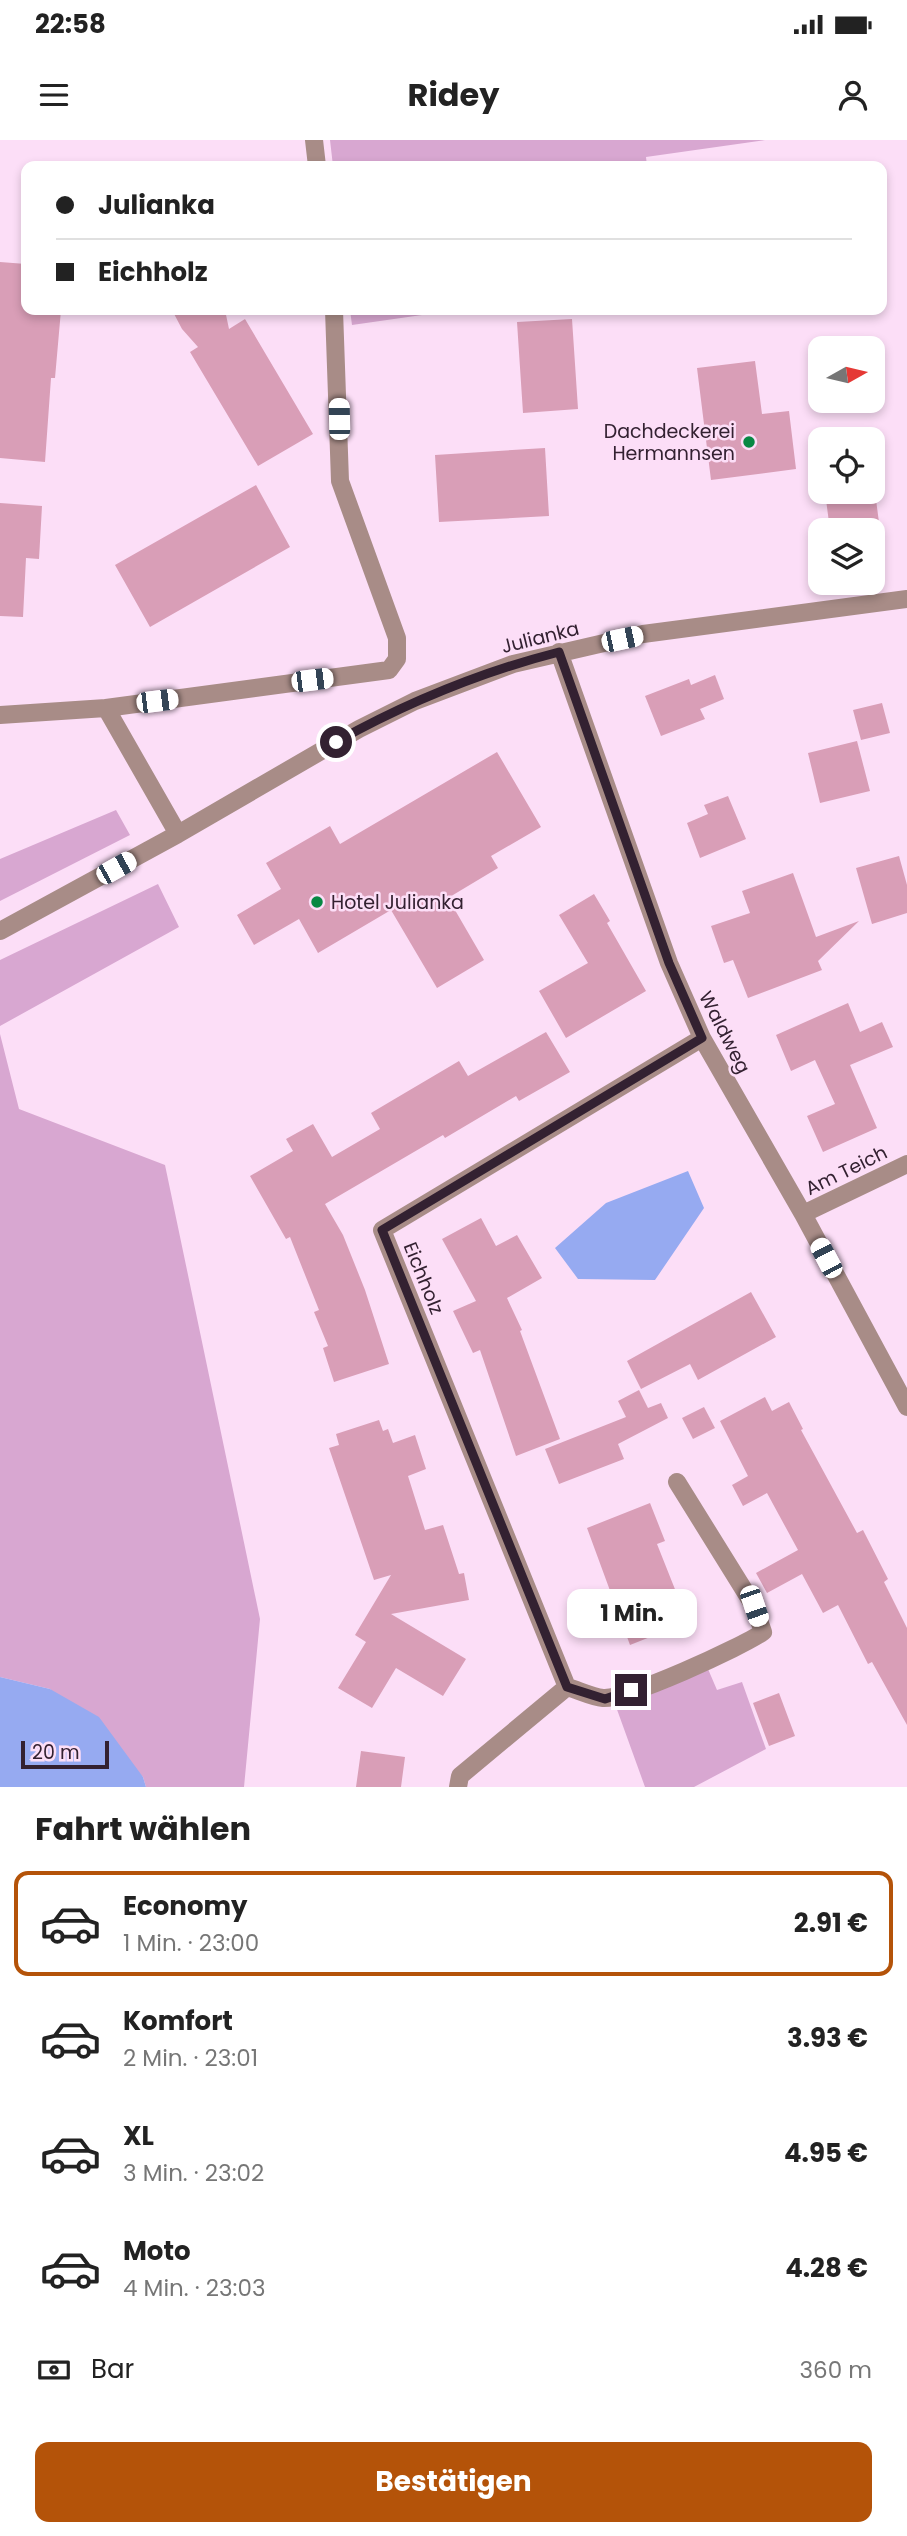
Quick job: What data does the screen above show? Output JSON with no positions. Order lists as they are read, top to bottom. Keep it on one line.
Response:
{"streets":{"street":["Julianka","Waldweg","Am Teich","Eichholz"]},"crossings":[["Julianka","Waldweg"],["Waldweg","Am Teich"],["Waldweg","Eichholz"]],"places":["Dachdeckerei Hermannsen","Hotel Julianka"],"scale_bar":"20 m","north":"right","page":{"status":"22:58","header":"Ridey","banner":["Julianka","Eichholz"],"bubble":"1 Min.","scale":"20 m","heading":"Fahrt wählen","list":[{"name":"Economy","note":"1 Min. · 23:00","value":"2.91 €"},{"name":"Komfort","note":"2 Min. · 23:01","value":"3.93 €"},{"name":"XL","note":"3 Min. · 23:02","value":"4.95 €"},{"name":"Moto","note":"4 Min. · 23:03","value":"4.28 €"}],"pay":["Bar","360 m"],"buttons":"Bestätigen"}}
